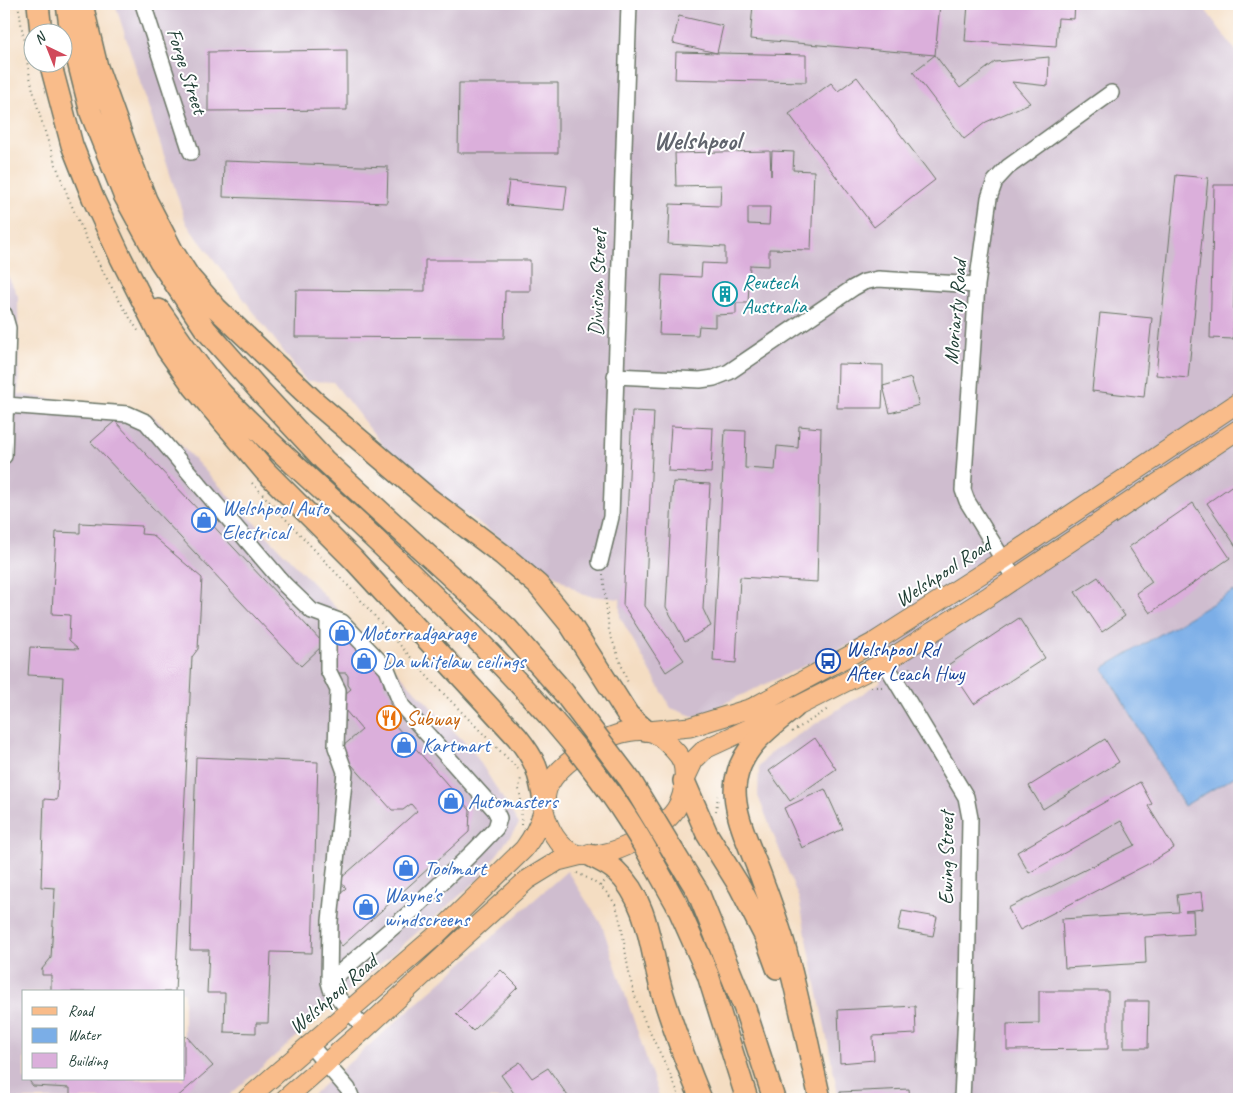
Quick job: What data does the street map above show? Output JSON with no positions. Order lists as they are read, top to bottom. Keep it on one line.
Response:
{"streets":{"main road":["Welshpool Road"],"street":["Forge Street","Division Street","Moriarty Road","Ewing Street"]},"crossings":[["Moriarty Road","Welshpool Road"],["Welshpool Road","Ewing Street"]],"districts":["Welshpool"],"places":{"building":["Reutech Australia"],"shop":["Welshpool Auto Electrical","Motorradgarage","Da whitelaw ceilings","Kartmart","Automasters","Toolmart","Wayne's windscreens"],"bus stop":["Welshpool Rd After Leach Hwy"],"restaurant":["Subway"]},"legend":["Road","Water","Building"],"north":"top left"}
